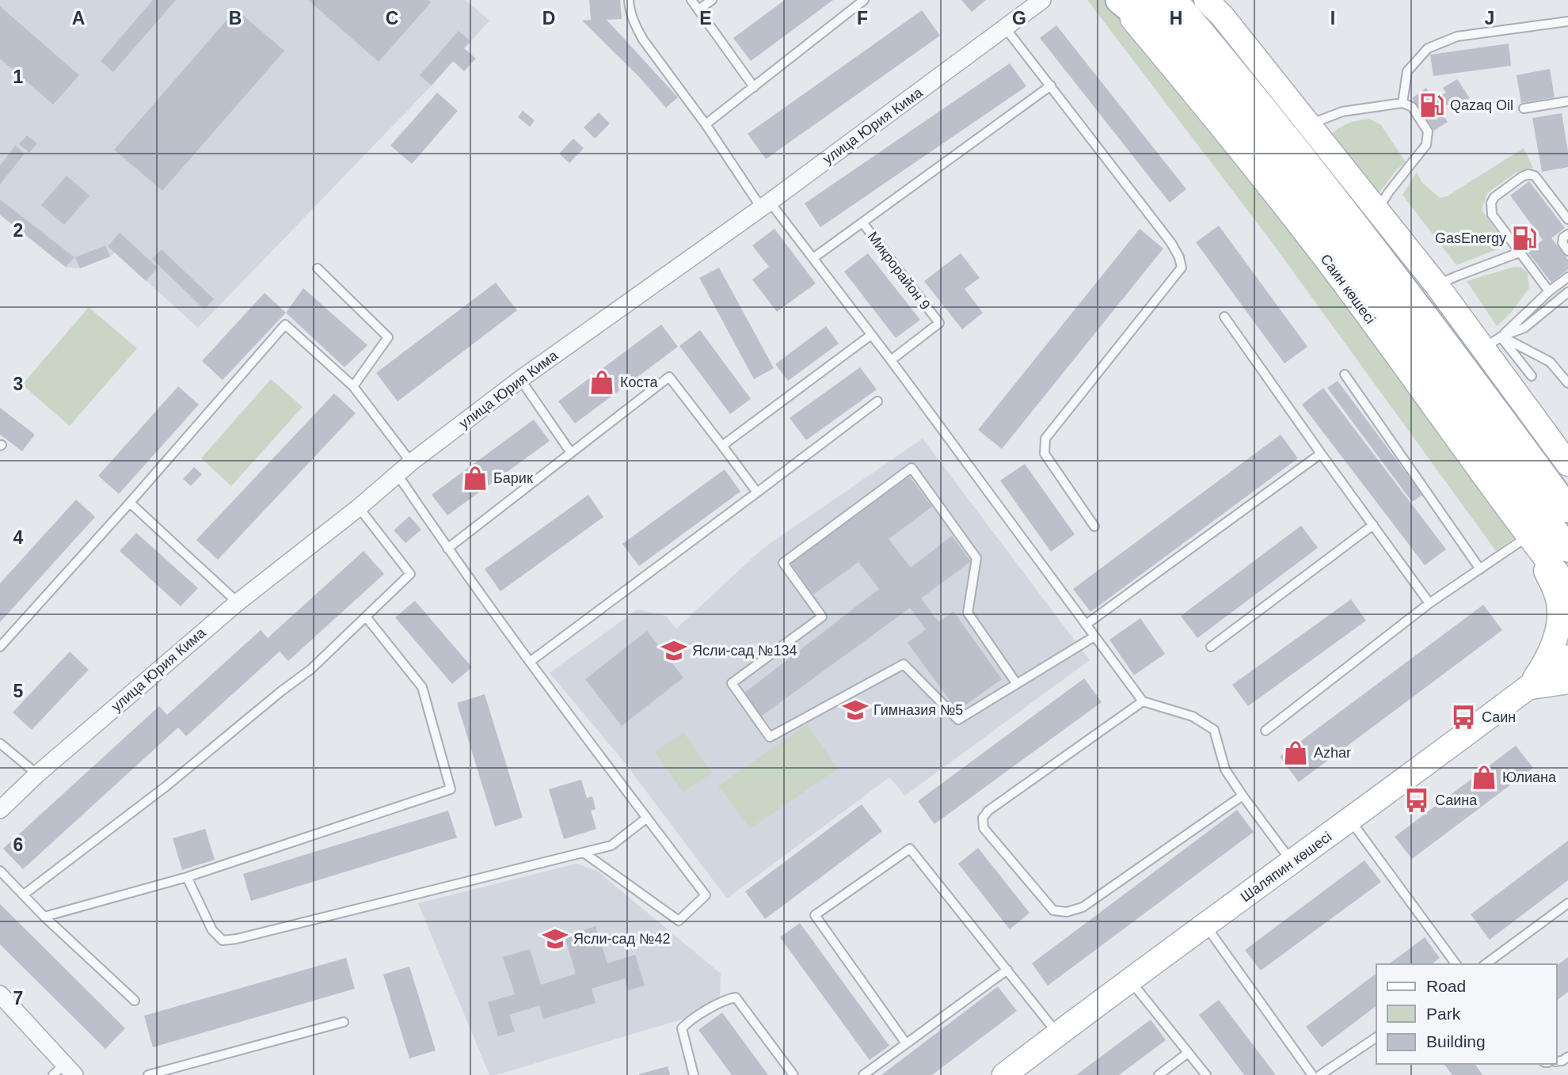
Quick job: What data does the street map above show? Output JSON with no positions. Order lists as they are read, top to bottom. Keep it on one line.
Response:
{"streets":{"main road":["Саин көшесі","Шаляпин көшесі"],"street":["улица Юрия Кима"],"lane":["Микрорайон 9"]},"places":{"fuel station":["Qazaq Oil","GasEnergy"],"shop":["Коста","Барик","Azhar","Юлиана"],"school or university":["Ясли-сад №134","Гимназия №5","Ясли-сад №42"],"bus stop":["Саин","Саина"]},"legend":["Road","Park","Building"],"grid":{"columns":["A","B","C","D","E","F","G","H","I","J"],"rows":["1","2","3","4","5","6","7"]}}
